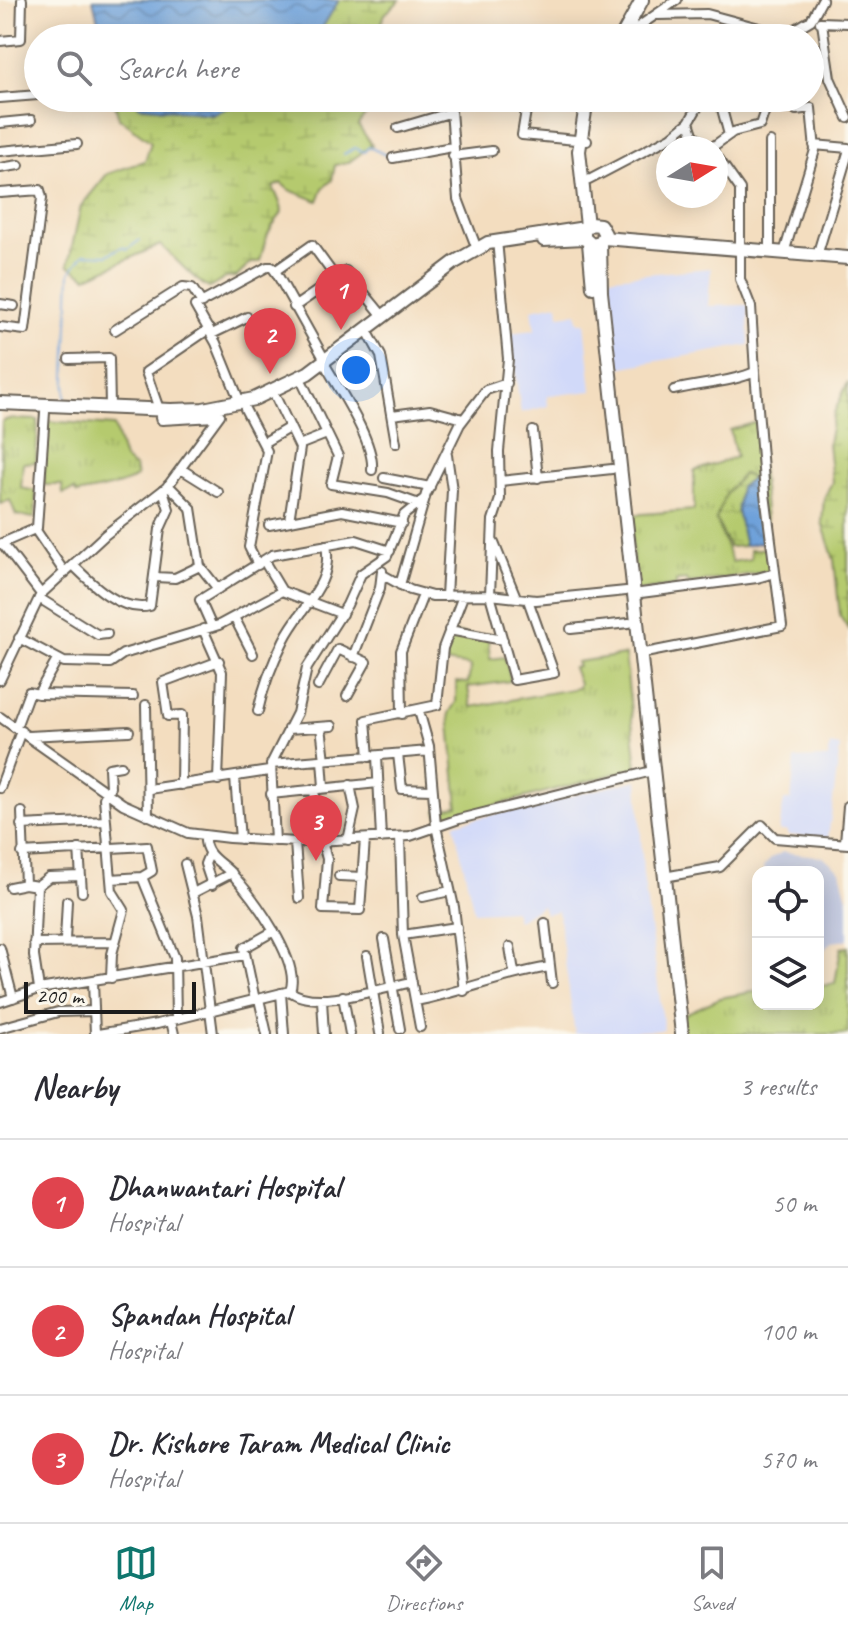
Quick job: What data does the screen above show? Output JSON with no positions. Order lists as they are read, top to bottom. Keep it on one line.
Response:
{"scale_bar":"200 m","north":"right","page":{"search":"Search here","pins":["1","2","3"],"scale":"200 m","heading":["Nearby","3 results"],"list":[{"mark":"1","name":"Dhanwantari Hospital","note":"Hospital","value":"50 m"},{"mark":"2","name":"Spandan Hospital","note":"Hospital","value":"100 m"},{"mark":"3","name":"Dr. Kishore Taram Medical Clinic","note":"Hospital","value":"570 m"}],"nav":["Map","Directions","Saved"]}}
